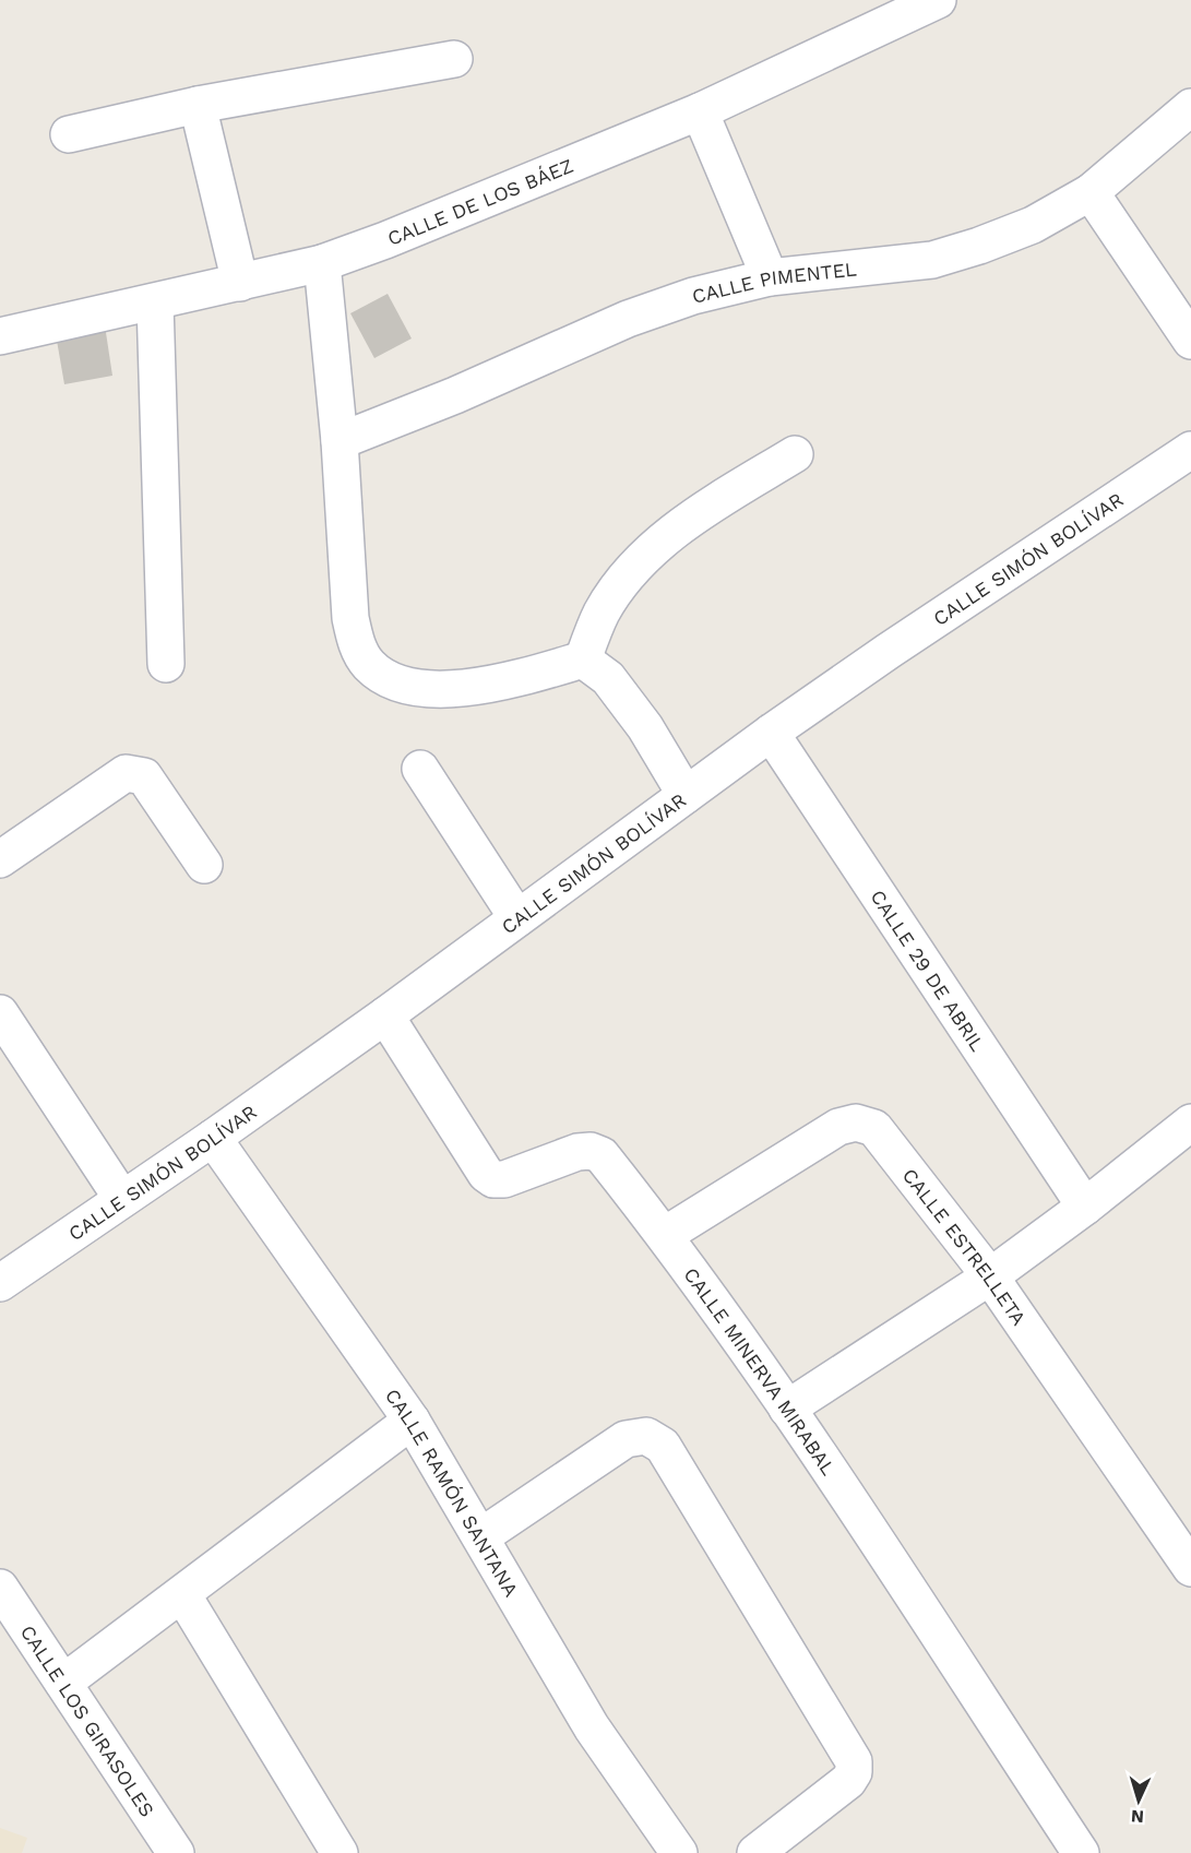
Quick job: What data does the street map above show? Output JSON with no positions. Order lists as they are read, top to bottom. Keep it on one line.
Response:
{"streets":{"street":["CALLE DE LOS BÁEZ","CALLE PIMENTEL","CALLE SIMÓN BOLÍVAR","CALLE 29 DE ABRIL","CALLE ESTRELLETA","CALLE MINERVA MIRABAL","CALLE RAMÓN SANTANA","CALLE LOS GIRASOLES"]},"crossings":[["CALLE SIMÓN BOLÍVAR","CALLE 29 DE ABRIL"],["CALLE SIMÓN BOLÍVAR","CALLE MINERVA MIRABAL"],["CALLE SIMÓN BOLÍVAR","CALLE RAMÓN SANTANA"],["CALLE ESTRELLETA","CALLE MINERVA MIRABAL"]],"north":"bottom"}
